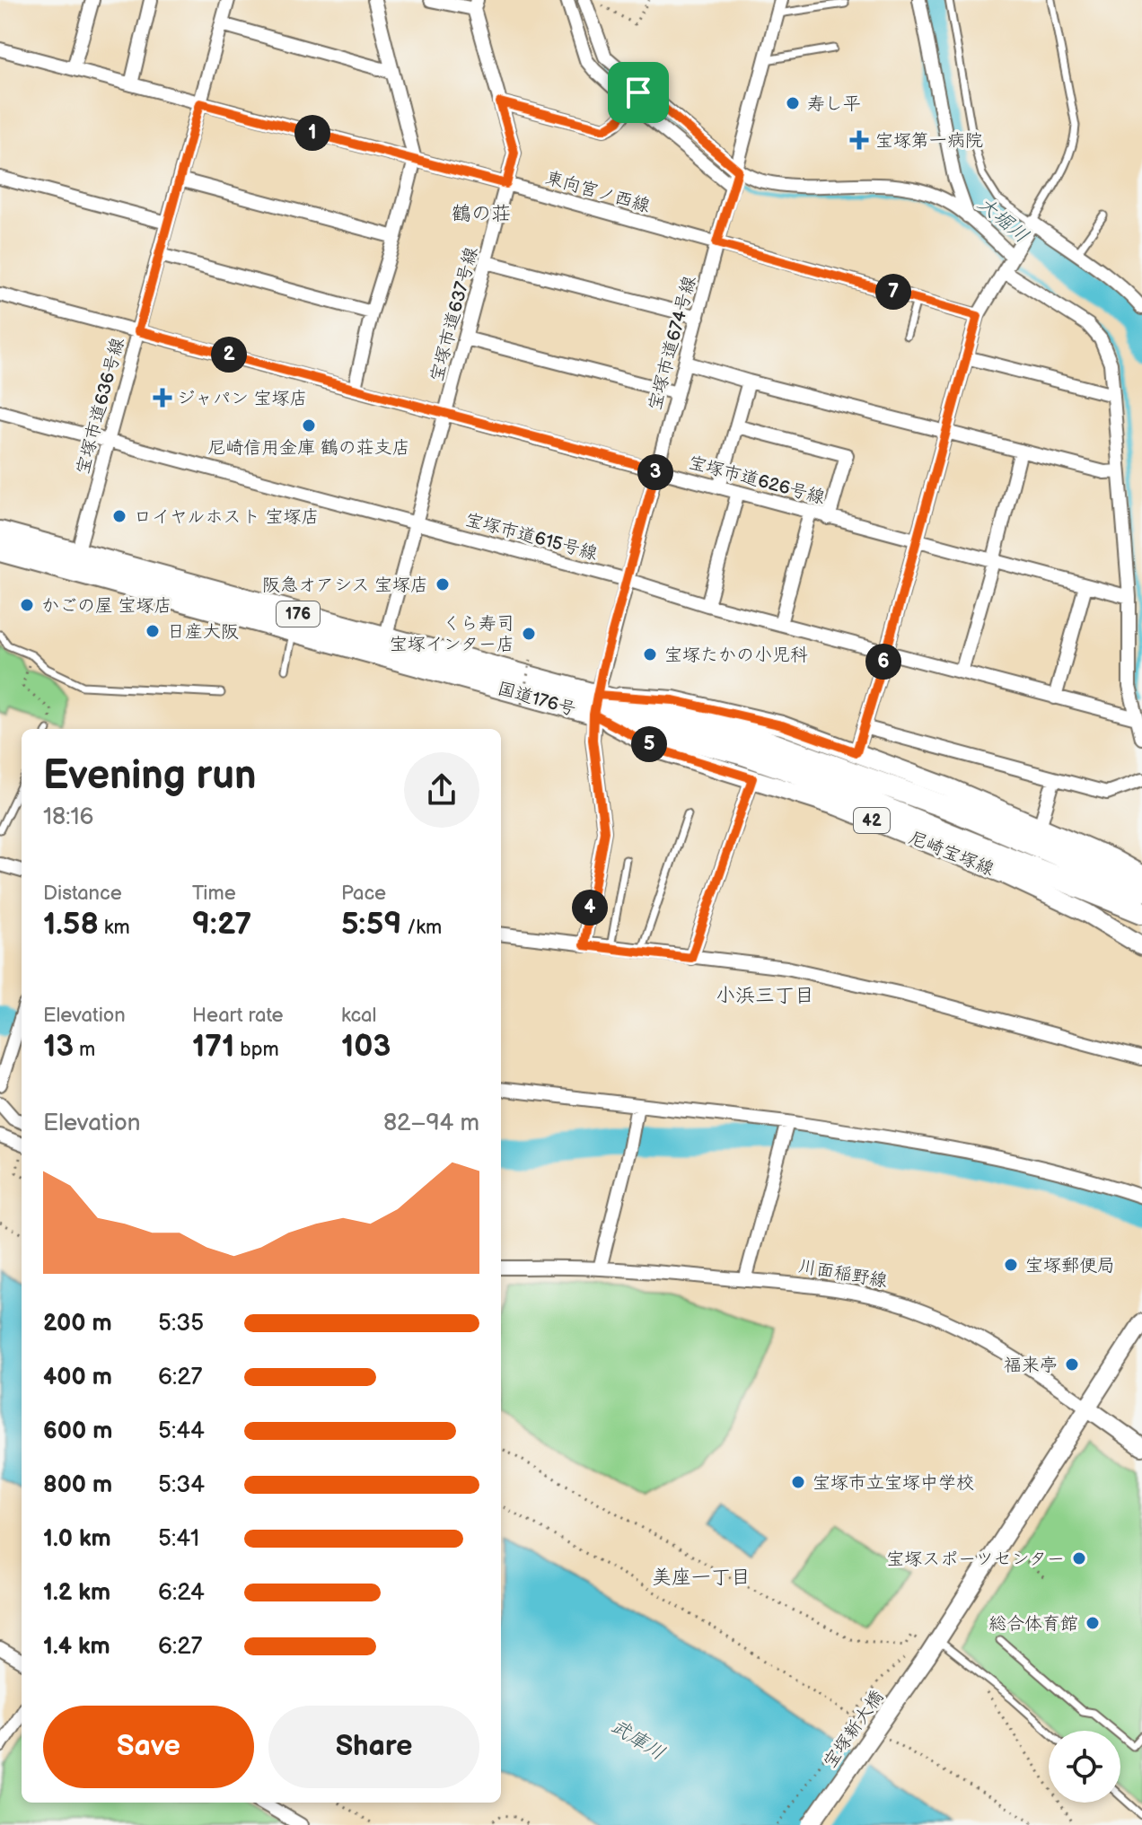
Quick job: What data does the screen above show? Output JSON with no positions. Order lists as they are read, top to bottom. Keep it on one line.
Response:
{"streets":{"highway":["176","国道176号"],"main road":["42","尼崎宝塚線"],"street":["東向宮ノ西線","宝塚市道637号線","宝塚市道674号線","宝塚市道636号線","宝塚市道626号線","宝塚市道615号線","川面稲野線","宝塚新大橋"]},"crossings":[["東向宮ノ西線","宝塚市道637号線"],["東向宮ノ西線","宝塚市道674号線"],["東向宮ノ西線","宝塚市道636号線"],["宝塚市道637号線","宝塚市道626号線"],["宝塚市道637号線","宝塚市道615号線"],["宝塚市道637号線","国道176号"],["宝塚市道674号線","宝塚市道626号線"],["宝塚市道674号線","宝塚市道615号線"],["宝塚市道674号線","国道176号"],["宝塚市道674号線","尼崎宝塚線"],["宝塚市道636号線","宝塚市道626号線"],["宝塚市道636号線","宝塚市道615号線"],["宝塚市道636号線","国道176号"],["国道176号","尼崎宝塚線"],["川面稲野線","宝塚新大橋"]],"districts":["鶴の荘","小浜三丁目","美座一丁目"],"water":["大堀川","武庫川"],"places":{"other":["寿し平","尼崎信用金庫 鶴の荘支店","ロイヤルホスト 宝塚店","阪急オアシス 宝塚店","かごの屋 宝塚店","日産大阪","くら寿司 宝塚インター店","宝塚たかの小児科","宝塚郵便局","福来亭","宝塚市立宝塚中学校","宝塚スポーツセンター","総合体育館"],"health":["宝塚第一病院","ジャパン 宝塚店"]},"page":{"pins":["1","7","2","3","6","5","4"],"heading":["Evening run","18:16"],"stats":[["Distance","1.58 km"],["Time","9:27"],["Pace","5:59 /km"],["Elevation","13 m"],["Heart rate","171 bpm"],["kcal","103"]],"chart":["Elevation","82–94 m"],"list":[{"name":"200 m","note":"5:35"},{"name":"400 m","note":"6:27"},{"name":"600 m","note":"5:44"},{"name":"800 m","note":"5:34"},{"name":"1.0 km","note":"5:41"},{"name":"1.2 km","note":"6:24"},{"name":"1.4 km","note":"6:27"}],"buttons":["Save","Share"]}}
